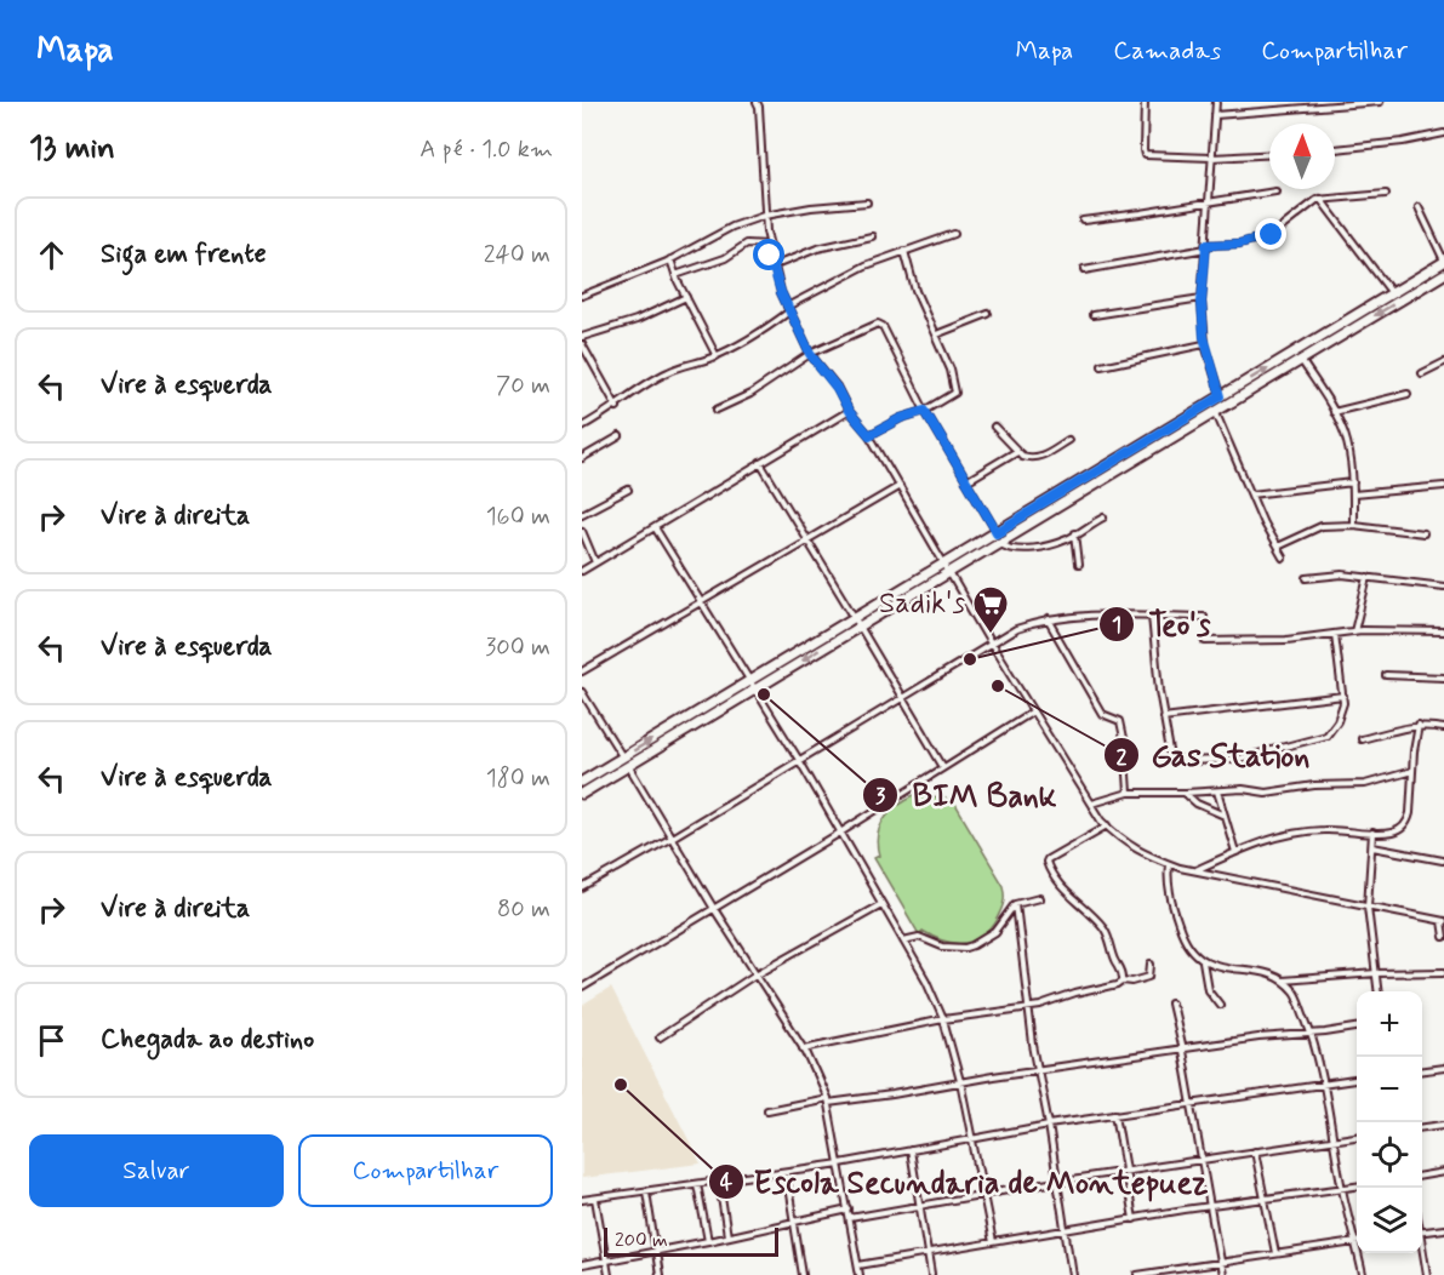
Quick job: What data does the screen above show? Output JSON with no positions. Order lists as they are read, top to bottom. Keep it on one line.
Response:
{"places":{"supermarket":["Sadik's"],"other":["Teo's","Gas Station","BIM Bank","Escola Secundaria de Montepuez"]},"scale_bar":"200 m","north":"top","page":{"header":"Mapa","nav":["Mapa","Camadas","Compartilhar"],"heading":["13 min","A pé · 1.0 km"],"list":[["Siga em frente","240 m"],["Vire à esquerda","70 m"],["Vire à direita","160 m"],["Vire à esquerda","300 m"],["Vire à esquerda","180 m"],["Vire à direita","80 m"],"Chegada ao destino"],"map_buttons":["+","−"],"buttons":["Salvar","Compartilhar"],"scale":"200 m"}}
